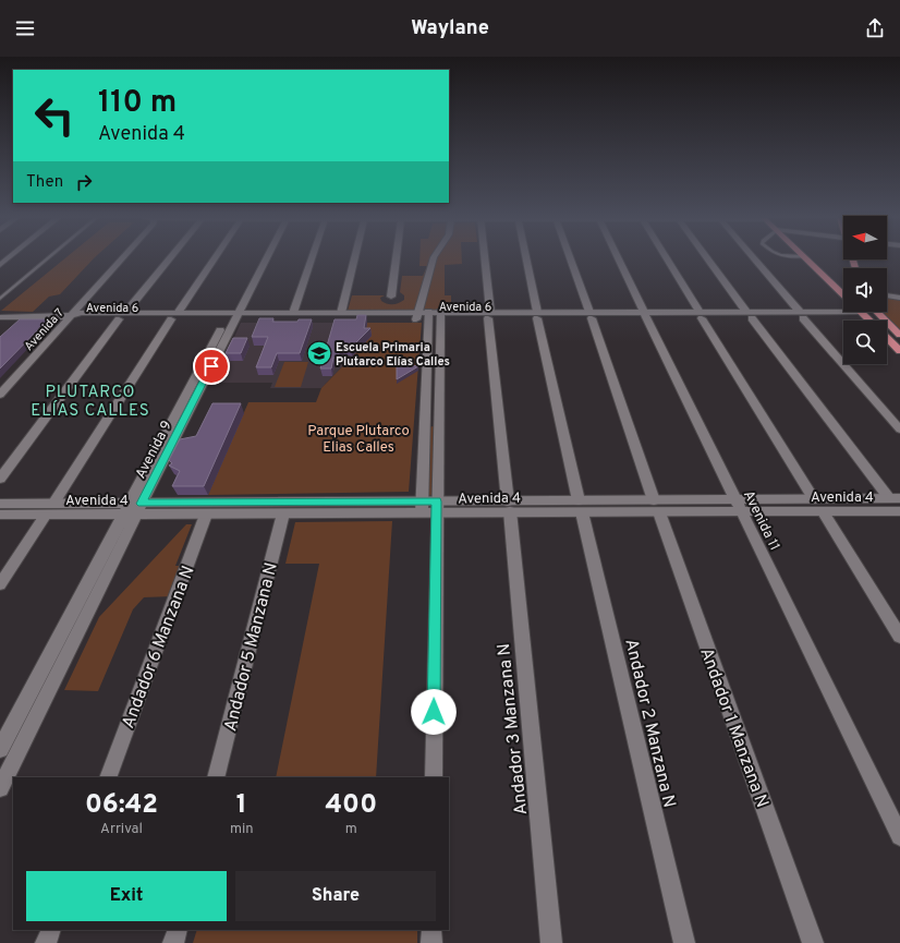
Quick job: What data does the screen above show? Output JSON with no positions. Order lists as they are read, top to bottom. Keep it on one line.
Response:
{"streets":{"street":["Avenida 6","Avenida 7","Avenida 9","Avenida 4","Avenida 11","Andador 6 Manzana N","Andador 5 Manzana N","Andador 2 Manzana N","Andador 1 Manzana N","Andador 3 Manzana N"]},"crossings":[["Avenida 6","Avenida 7"],["Avenida 6","Avenida 9"],["Avenida 6","Avenida 11"],["Avenida 6","Andador 2 Manzana N"],["Avenida 6","Andador 1 Manzana N"],["Avenida 6","Andador 3 Manzana N"],["Avenida 9","Avenida 4"],["Avenida 4","Avenida 11"],["Avenida 4","Andador 6 Manzana N"],["Avenida 4","Andador 5 Manzana N"],["Avenida 4","Andador 2 Manzana N"],["Avenida 4","Andador 1 Manzana N"],["Avenida 4","Andador 3 Manzana N"]],"districts":["PLUTARCO ELÍAS CALLES"],"parks":["Parque Plutarco Elias Calles"],"places":{"school or university":["Escuela Primaria Plutarco Elías Calles"]},"north":"left","page":{"header":"Waylane","turn":["110 m","Avenida 4"],"then":"Then","eta":["06:42","Arrival","1","min","400","m"],"buttons":["Exit","Share"]}}
